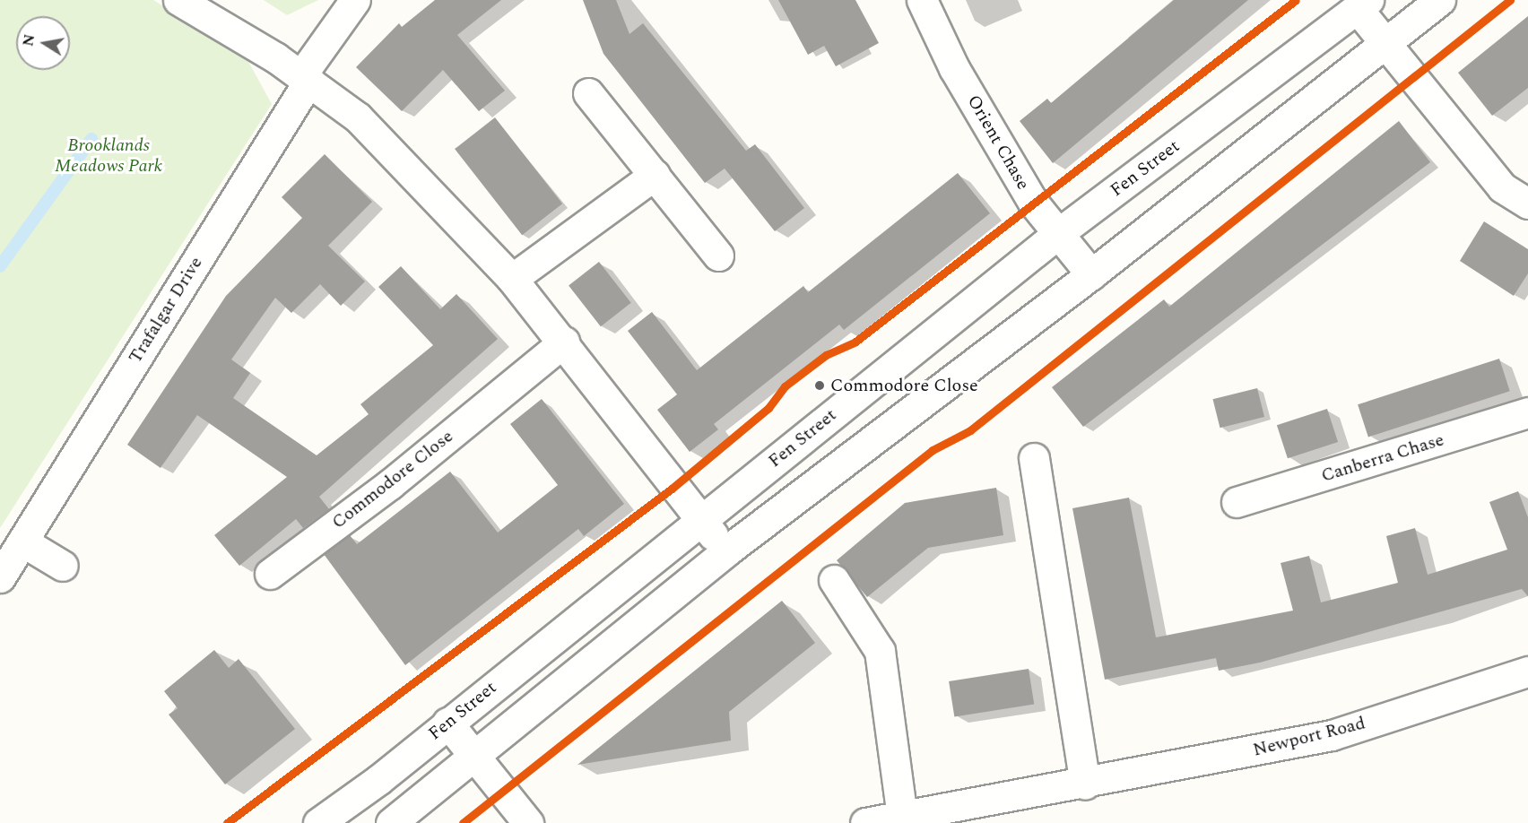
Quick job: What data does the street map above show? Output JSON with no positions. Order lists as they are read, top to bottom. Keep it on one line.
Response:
{"streets":{"street":["Orient Chase","Fen Street","Trafalgar Drive","Canberra Chase","Commodore Close","Newport Road"]},"crossings":[["Orient Chase","Fen Street"]],"parks":["Brooklands Meadows Park"],"places":["Commodore Close"],"north":"left"}
